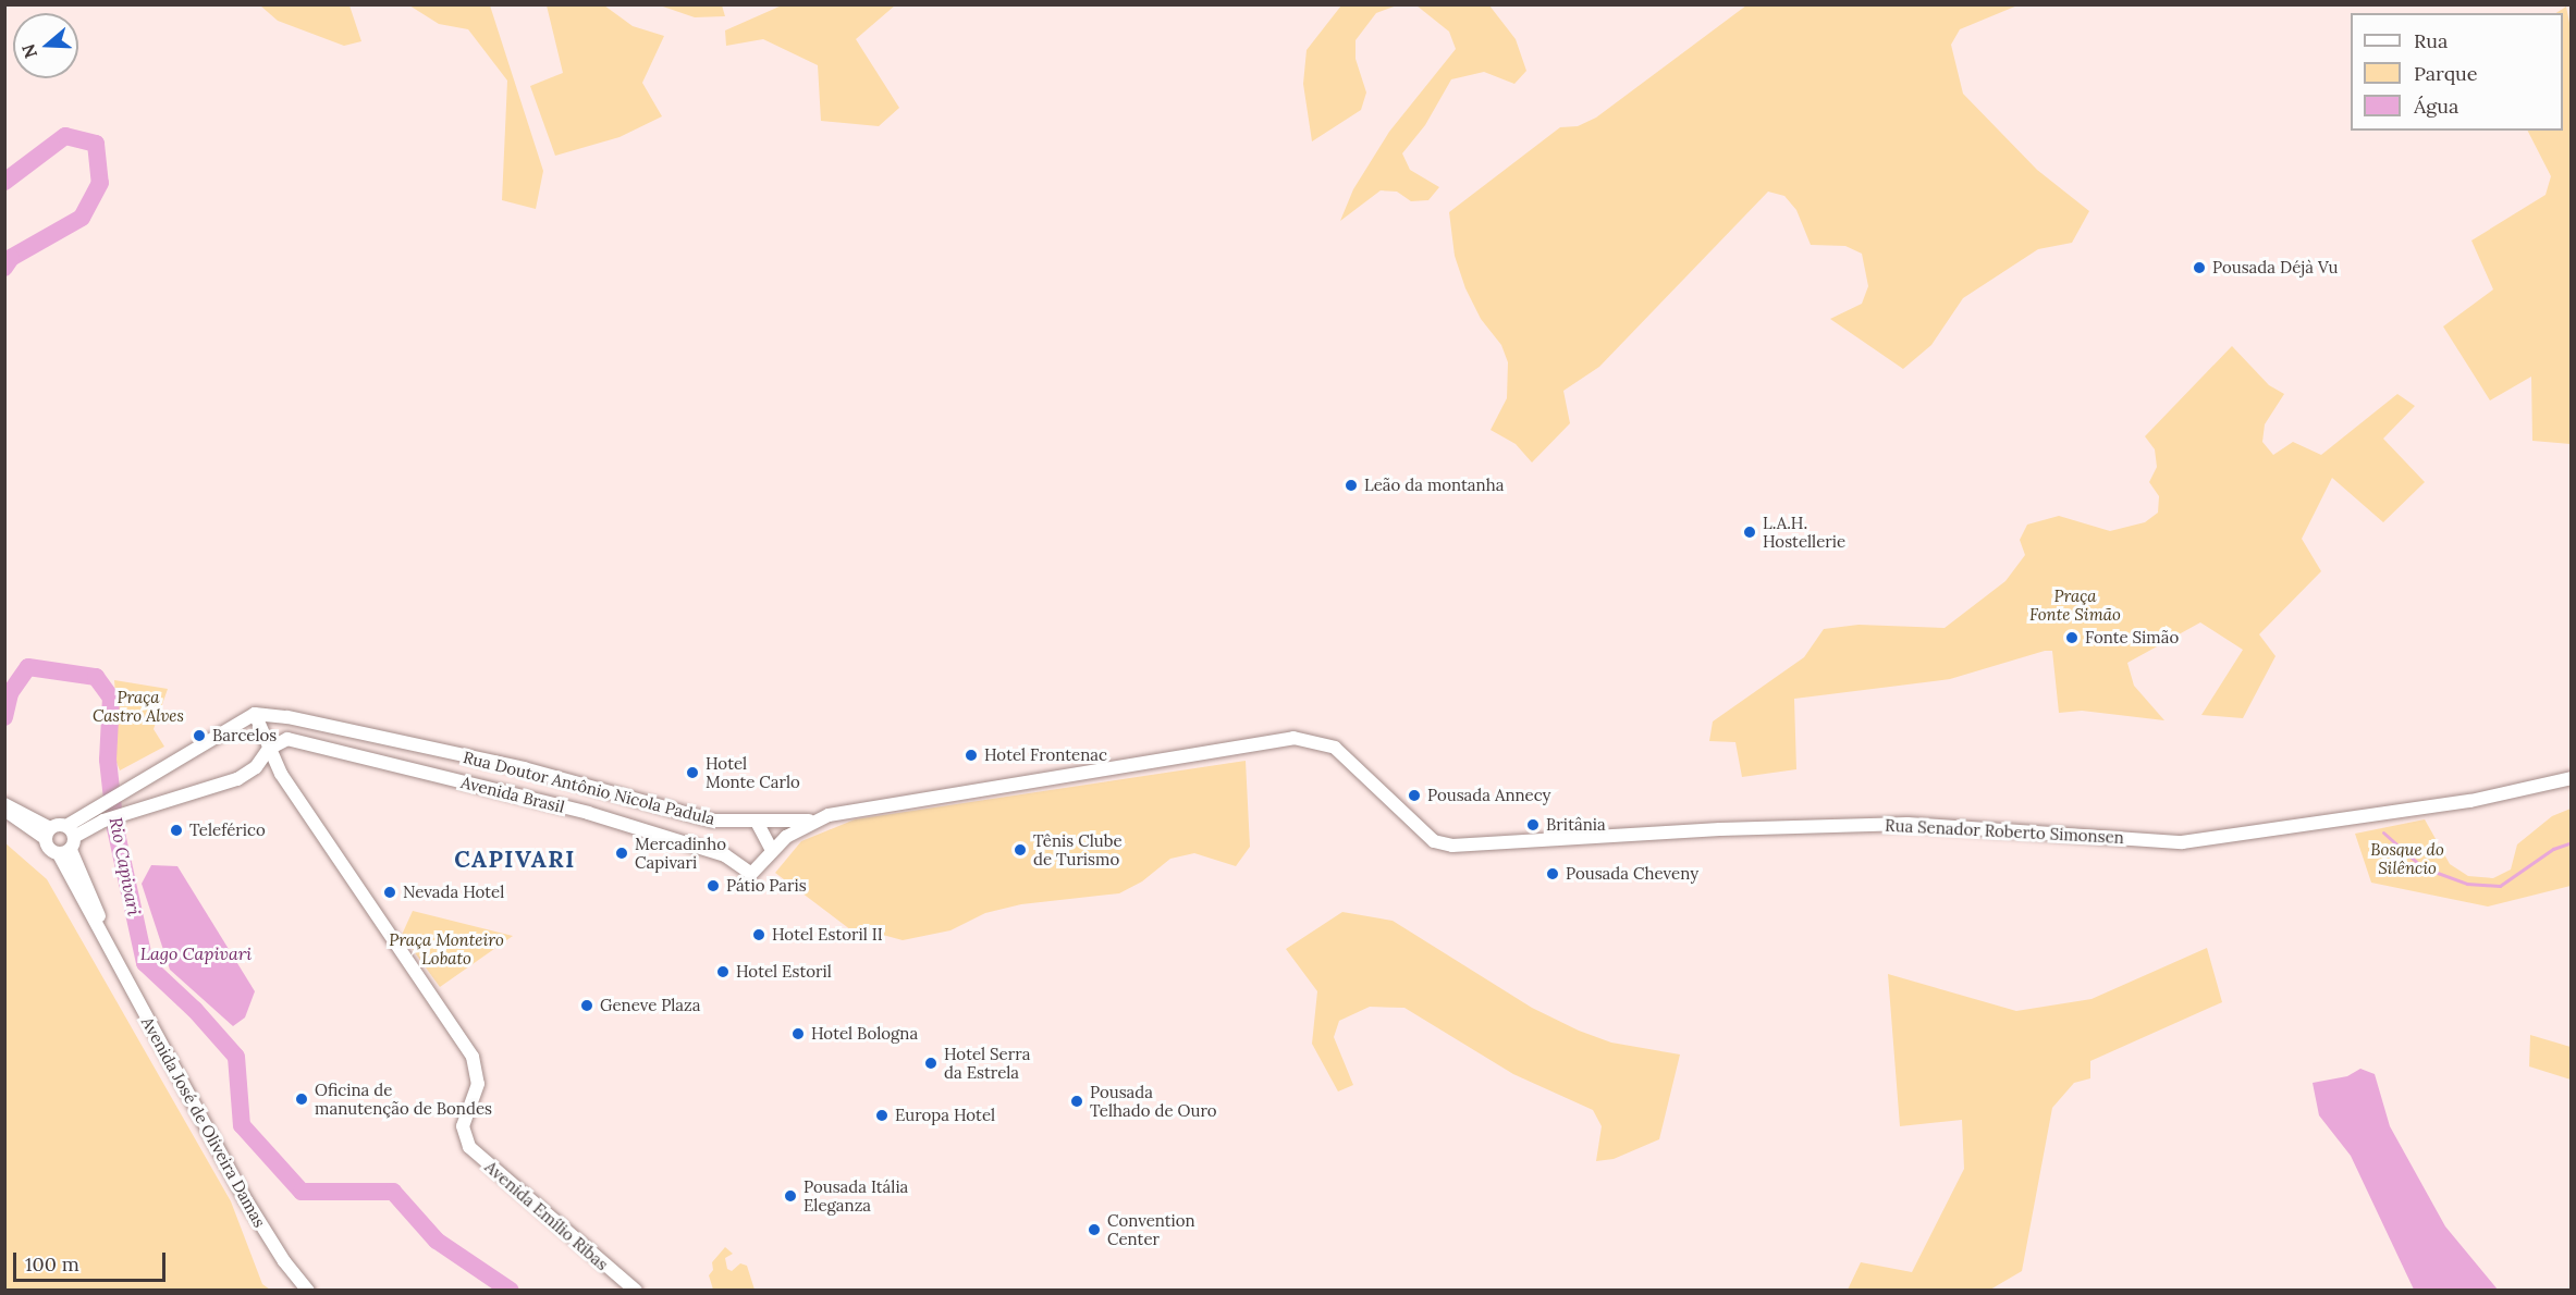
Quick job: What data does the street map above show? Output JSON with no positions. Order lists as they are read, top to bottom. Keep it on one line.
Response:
{"streets":{"street":["Rua Doutor Antônio Nicola Padula","Avenida Brasil","Rua Senador Roberto Simonsen","Avenida José de Oliveira Damas","Avenida Emílio Ribas"]},"crossings":[["Rua Doutor Antônio Nicola Padula","Rua Senador Roberto Simonsen"],["Avenida Brasil","Avenida Emílio Ribas"]],"districts":["CAPIVARI"],"water":["Rio Capivari","Lago Capivari"],"parks":["Praça Fonte Simão","Praça Castro Alves","Bosque do Silêncio","Praça Monteiro Lobato"],"places":["Pousada Déjà Vu","Leão da montanha","L.A.H. Hostellerie","Fonte Simão","Barcelos","Hotel Frontenac","Hotel Monte Carlo","Pousada Annecy","Britânia","Teleférico","Tênis Clube de Turismo","Mercadinho Capivari","Pousada Cheveny","Pátio Paris","Nevada Hotel","Hotel Estoril II","Hotel Estoril","Geneve Plaza","Hotel Bologna","Hotel Serra da Estrela","Oficina de manutenção de Bondes","Pousada Telhado de Ouro","Europa Hotel","Pousada Itália Eleganza","Convention Center"],"legend":["Rua","Parque","Água"],"scale_bar":"100 m","north":"left"}
